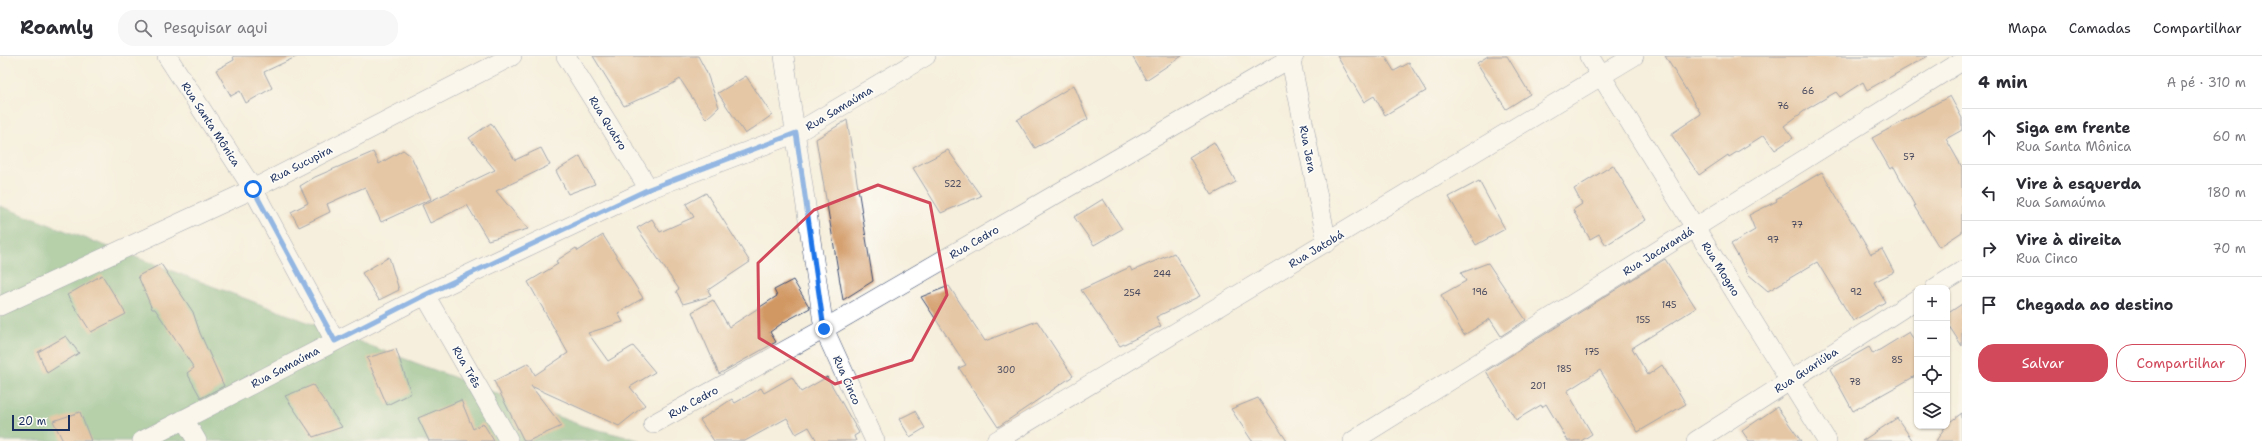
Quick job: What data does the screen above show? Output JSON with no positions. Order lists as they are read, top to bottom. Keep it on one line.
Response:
{"streets":{"street":["Rua Samaúma","Rua Quatro","Rua Santa Mônica","Rua Jera","Rua Sucupira","Rua Cedro","Rua Jatobá","Rua Jacarandá","Rua Mogno","Rua Três","Rua Guariúba","Rua Cinco"]},"crossings":[["Rua Samaúma","Rua Quatro"],["Rua Samaúma","Rua Santa Mônica"],["Rua Samaúma","Rua Três"],["Rua Samaúma","Rua Cinco"],["Rua Santa Mônica","Rua Sucupira"],["Rua Jera","Rua Cedro"],["Rua Jera","Rua Jatobá"],["Rua Cedro","Rua Cinco"],["Rua Jatobá","Rua Mogno"],["Rua Jacarandá","Rua Mogno"],["Rua Mogno","Rua Guariúba"]],"house_numbers":["66","76","57","522","77","97","244","196","92","254","145","155","175","85","185","300","78","201"],"scale_bar":"20 m","page":{"header":"Roamly","search":"Pesquisar aqui","nav":["Mapa","Camadas","Compartilhar"],"heading":["4 min","A pé · 310 m"],"list":[["Siga em frente","Rua Santa Mônica","60 m"],["Vire à esquerda","Rua Samaúma","180 m"],["Vire à direita","Rua Cinco","70 m"],"Chegada ao destino"],"map_buttons":["+","−"],"buttons":["Salvar","Compartilhar"],"scale":"20 m"}}
